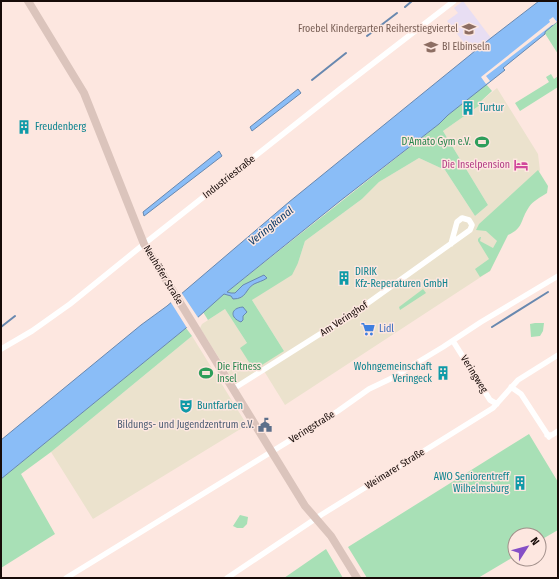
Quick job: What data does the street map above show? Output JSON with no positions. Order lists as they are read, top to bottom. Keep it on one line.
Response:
{"streets":{"street":["Industriestraße","Neuhöfer Straße","Am Veringhof","Veringweg","Veringstraße","Weimarer Straße"]},"crossings":[["Industriestraße","Neuhöfer Straße"],["Neuhöfer Straße","Am Veringhof"],["Neuhöfer Straße","Veringstraße"],["Neuhöfer Straße","Weimarer Straße"],["Veringweg","Veringstraße"],["Veringweg","Weimarer Straße"]],"water":["Veringkanal"],"places":{"school or university":["Froebel Kindergarten Reiherstiegviertel","BI Elbinseln"],"building":["Turtur","Freudenberg","DIRIK Kfz-Reperaturen GmbH","Wohngemeinschaft Veringeck","AWO Seniorentreff Wilhelmsburg"],"sports":["D'Amato Gym e.V.","Die Fitness Insel"],"hotel":["Die Inselpension"],"supermarket":["Lidl"],"theatre":["Buntfarben"],"public building":["Bildungs- und Jugendzentrum e.V."]},"north":"top right"}
